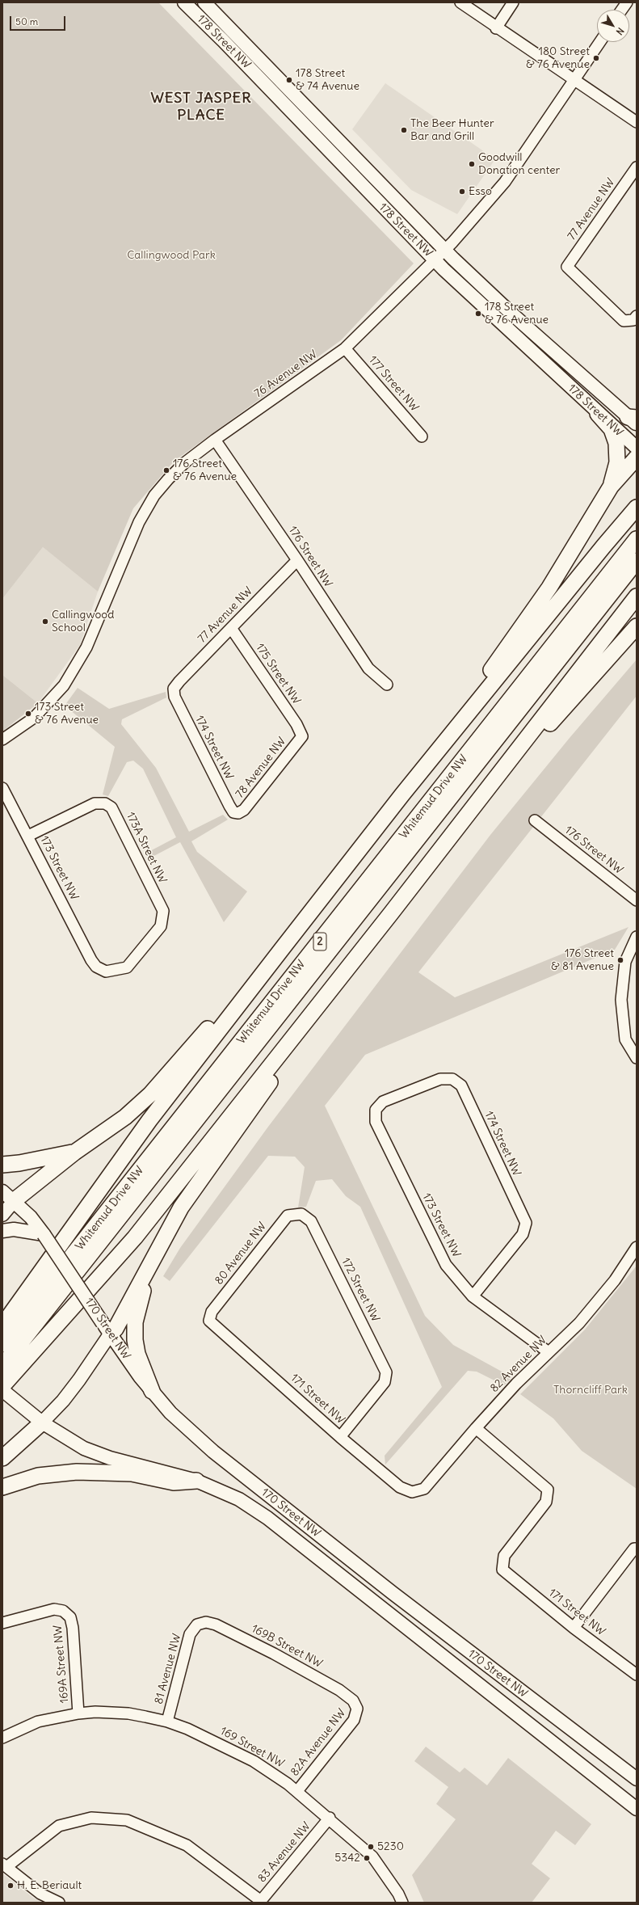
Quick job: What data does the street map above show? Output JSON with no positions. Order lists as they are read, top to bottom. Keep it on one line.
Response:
{"streets":{"highway":["Whitemud Drive NW","2"],"main road":["178 Street NW","170 Street NW"],"street":["77 Avenue NW","76 Avenue NW","177 Street NW","176 Street NW","175 Street NW","174 Street NW","78 Avenue NW","173A Street NW","173 Street NW","80 Avenue NW","172 Street NW","82 Avenue NW","171 Street NW","169B Street NW","169A Street NW","81 Avenue NW","82A Avenue NW","169 Street NW","83 Avenue NW"]},"crossings":[["178 Street NW","76 Avenue NW"],["77 Avenue NW","176 Street NW"],["77 Avenue NW","175 Street NW"],["77 Avenue NW","174 Street NW"],["76 Avenue NW","177 Street NW"],["76 Avenue NW","176 Street NW"],["175 Street NW","78 Avenue NW"],["174 Street NW","78 Avenue NW"],["174 Street NW","173 Street NW"],["173A Street NW","173 Street NW"],["173 Street NW","82 Avenue NW"],["80 Avenue NW","172 Street NW"],["80 Avenue NW","171 Street NW"],["172 Street NW","171 Street NW"],["82 Avenue NW","171 Street NW"],["169B Street NW","81 Avenue NW"],["169B Street NW","82A Avenue NW"],["169A Street NW","169 Street NW"],["81 Avenue NW","169 Street NW"],["82A Avenue NW","169 Street NW"],["169 Street NW","83 Avenue NW"]],"districts":["WEST JASPER PLACE"],"parks":["Callingwood Park","Thorncliff Park"],"places":["180 Street & 76 Avenue","178 Street & 74 Avenue","The Beer Hunter Bar and Grill","Goodwill Donation center","Esso","178 Street & 76 Avenue","176 Street & 76 Avenue","Callingwood School","173 Street & 76 Avenue","176 Street & 81 Avenue","5230","5342","H. E. Beriault"],"scale_bar":"50 m","north":"bottom right"}
